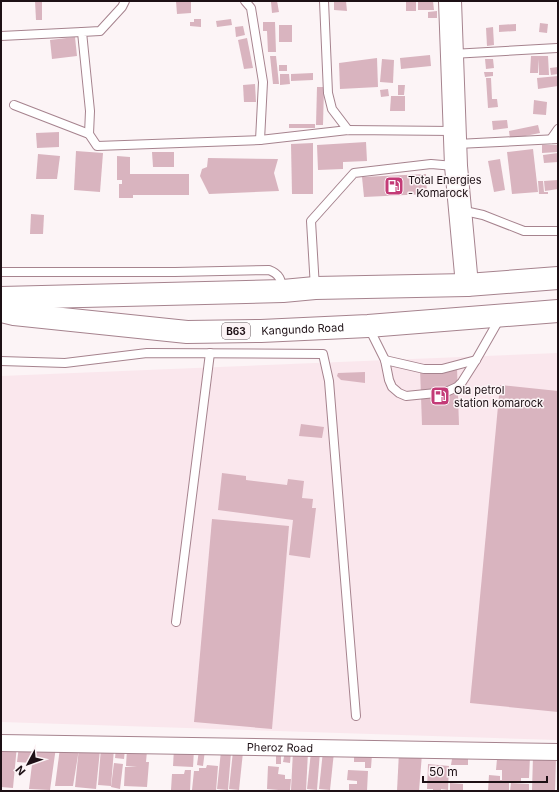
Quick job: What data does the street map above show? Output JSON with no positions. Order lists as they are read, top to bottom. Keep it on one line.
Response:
{"streets":{"main road":["Kangundo Road","B63"],"street":["Pheroz Road"]},"places":{"fuel station":["Total Energies - Komarock","Ola petrol station komarock"]},"scale_bar":"50 m","north":"bottom left"}
